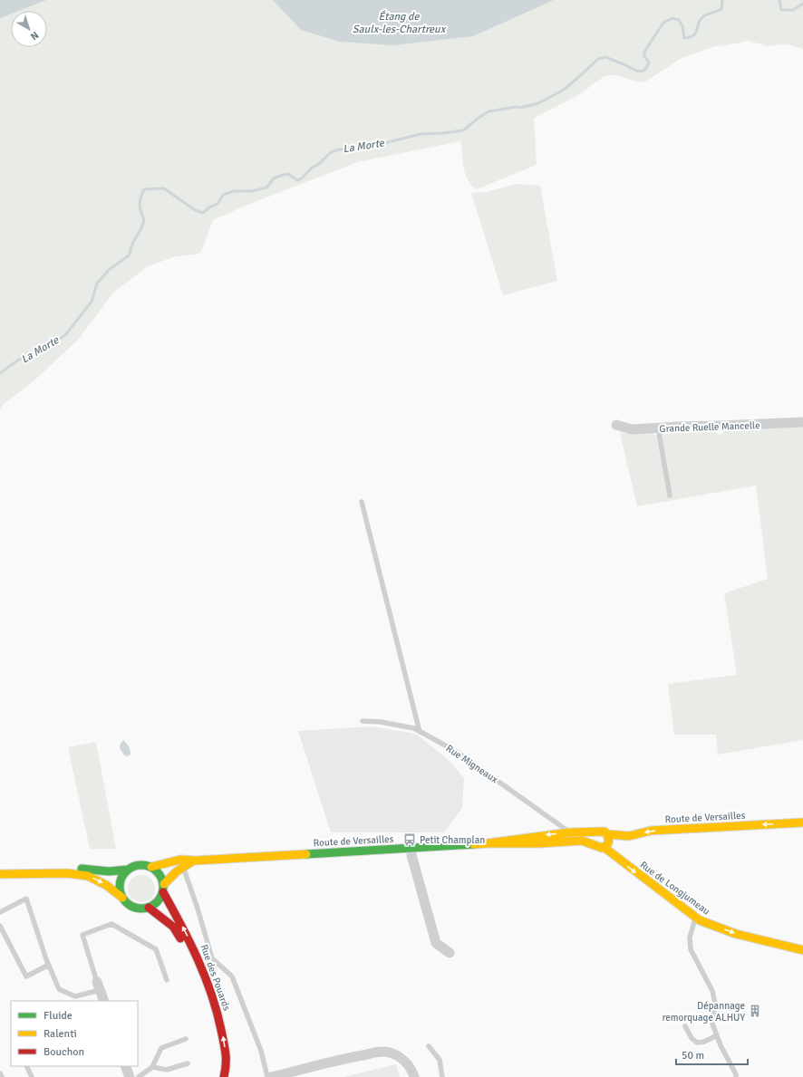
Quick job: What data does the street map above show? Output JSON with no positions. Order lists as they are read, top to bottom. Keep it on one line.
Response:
{"streets":{"main road":["Route de Versailles","Rue de Longjumeau","Rue des Pouards"],"street":["Grande Ruelle Mancelle"],"lane":["Rue Migneaux"]},"crossings":[["Rue Migneaux","Route de Versailles"],["Route de Versailles","Rue de Longjumeau"],["Route de Versailles","Rue des Pouards"]],"one_way":["Route de Versailles","Rue de Longjumeau"],"water":["Étang de Saulx-les-Chartreux","La Morte"],"places":{"bus stop":["Petit Champlan"],"building":["Dépannage remorquage ALHUY"]},"legend":["Fluide","Ralenti","Bouchon"],"scale_bar":"50 m","north":"bottom right"}
